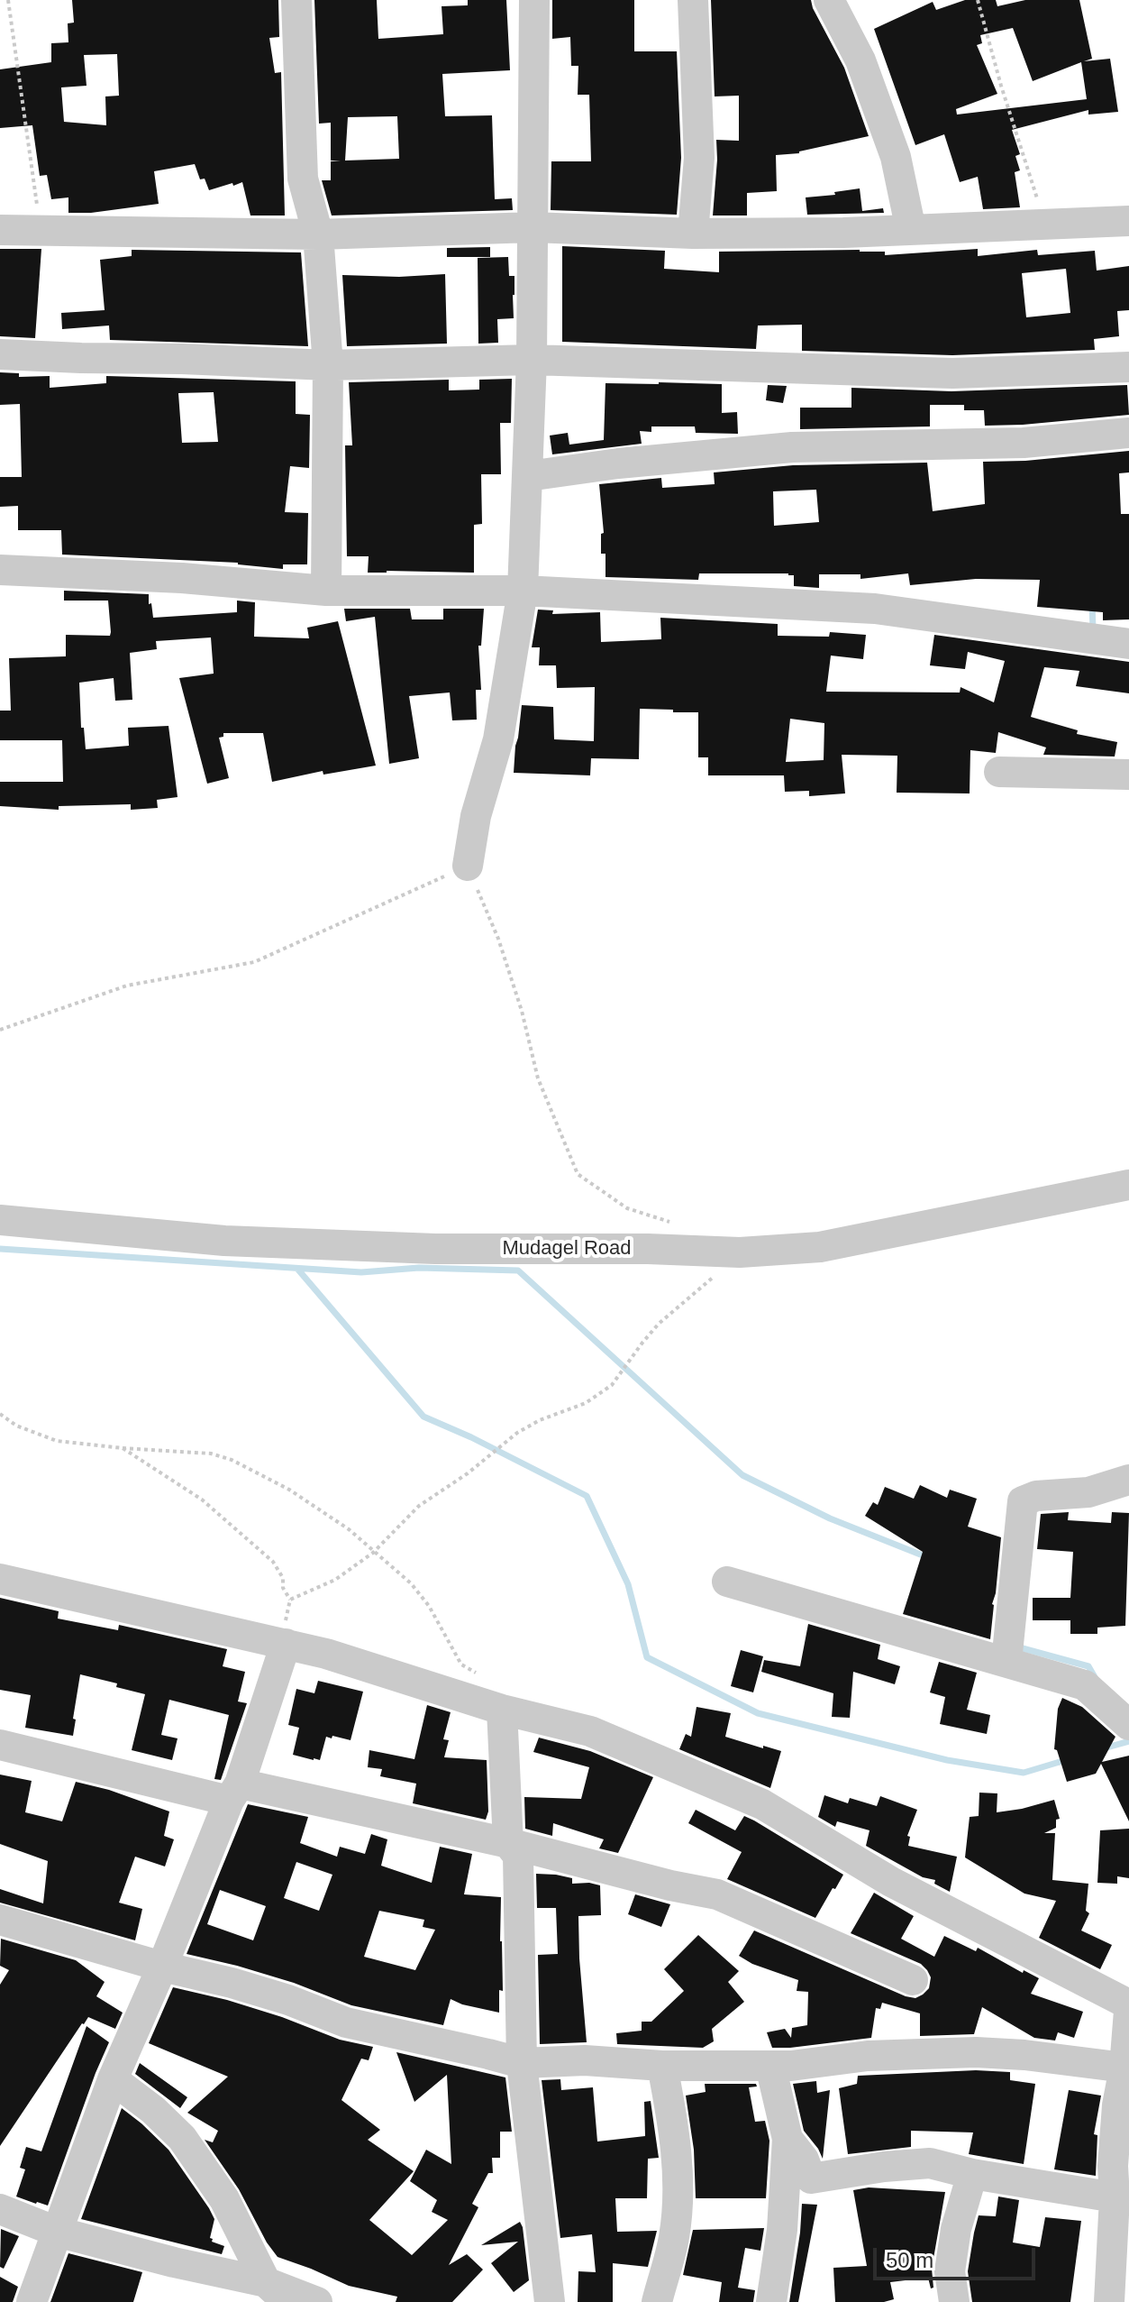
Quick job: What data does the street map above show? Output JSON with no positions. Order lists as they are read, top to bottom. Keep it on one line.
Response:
{"streets":{"street":["Mudagel Road"]},"scale_bar":"50 m"}
